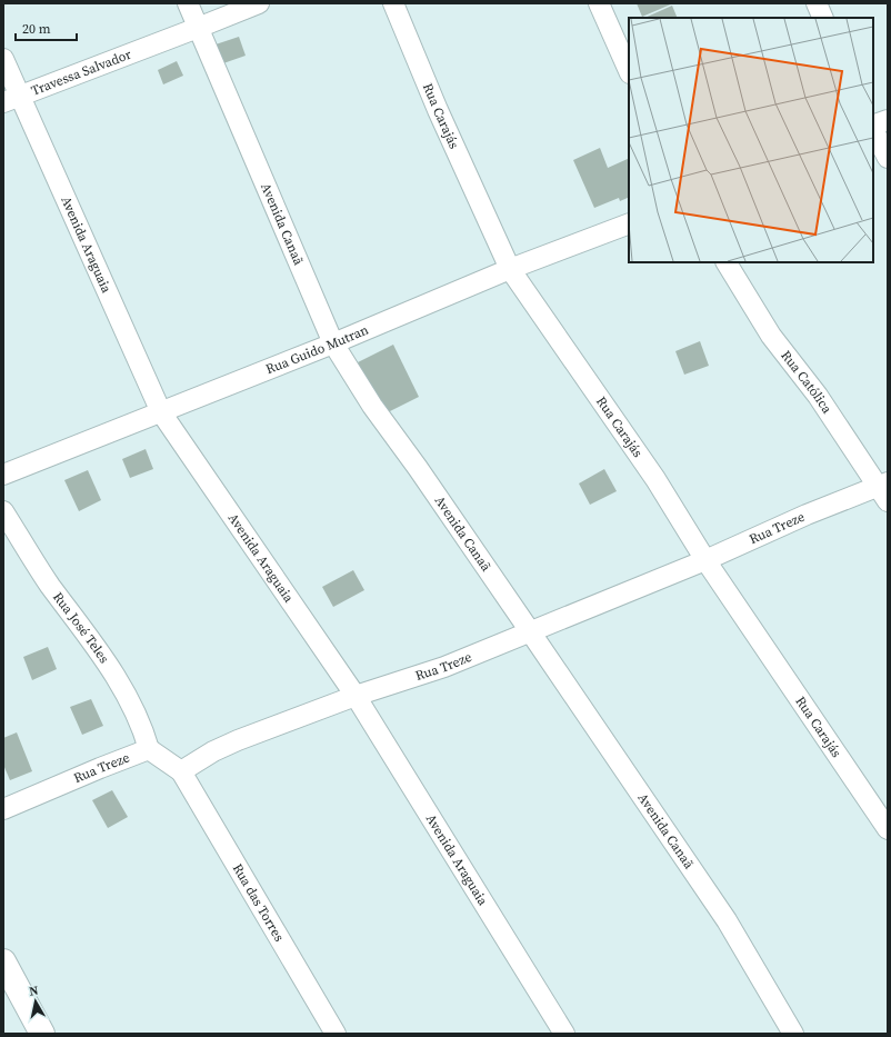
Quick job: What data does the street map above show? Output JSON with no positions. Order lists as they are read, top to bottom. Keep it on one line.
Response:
{"streets":{"street":["Travessa Salvador","Rua Carajás","Avenida Canaã","Avenida Araguaia","Rua Guido Mutran","Rua Católica","Rua Treze","Rua José Teles","Rua das Torres"]},"crossings":[["Travessa Salvador","Avenida Canaã"],["Travessa Salvador","Avenida Araguaia"],["Rua Carajás","Rua Guido Mutran"],["Rua Carajás","Rua Treze"],["Avenida Canaã","Rua Guido Mutran"],["Avenida Canaã","Rua Treze"],["Avenida Araguaia","Rua Guido Mutran"],["Avenida Araguaia","Rua Treze"],["Rua Católica","Rua Treze"],["Rua Treze","Rua José Teles"],["Rua Treze","Rua das Torres"]],"scale_bar":"20 m","north":"top"}
